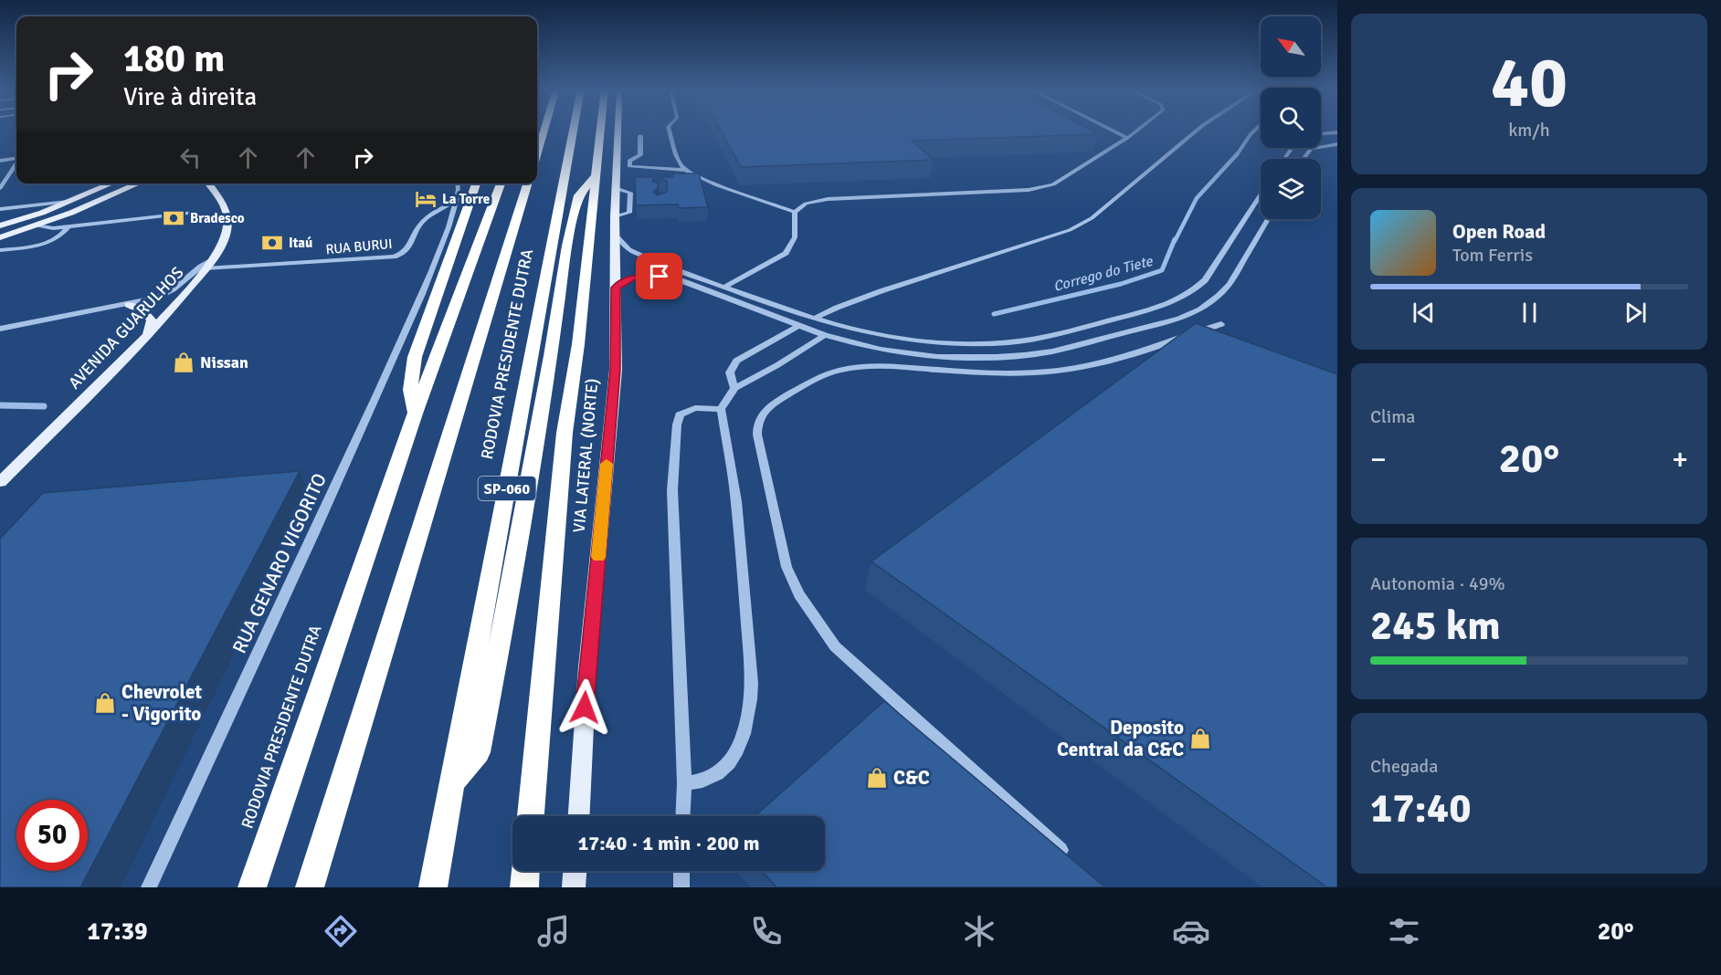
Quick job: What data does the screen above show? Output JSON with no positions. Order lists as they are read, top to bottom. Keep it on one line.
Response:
{"streets":{"highway":["RODOVIA PRESIDENTE DUTRA","SP-060"],"main road":["AVENIDA GUARULHOS","VIA LATERAL (NORTE)"],"street":["RUA BURUI","RUA GENARO VIGORITO"]},"crossings":[["RUA BURUI","AVENIDA GUARULHOS"],["RUA BURUI","RUA GENARO VIGORITO"]],"water":["Corrego do Tiete"],"places":{"hotel":["La Torre"],"bank":["Bradesco","Itaú"],"shop":["Nissan","Chevrolet - Vigorito","Deposito Central da C&C","C&C"]},"north":"top left","page":{"tile":[["40","km/h"],"Clima",["Autonomia · 49%","245 km"],["Chegada","17:40"]],"turn":["180 m","Vire à direita"],"song":["Open Road","Tom Ferris"],"heat":["−","20°","+"],"limit":"50","trip":"17:40 · 1 min · 200 m","tabs":["17:39","20°"]}}
